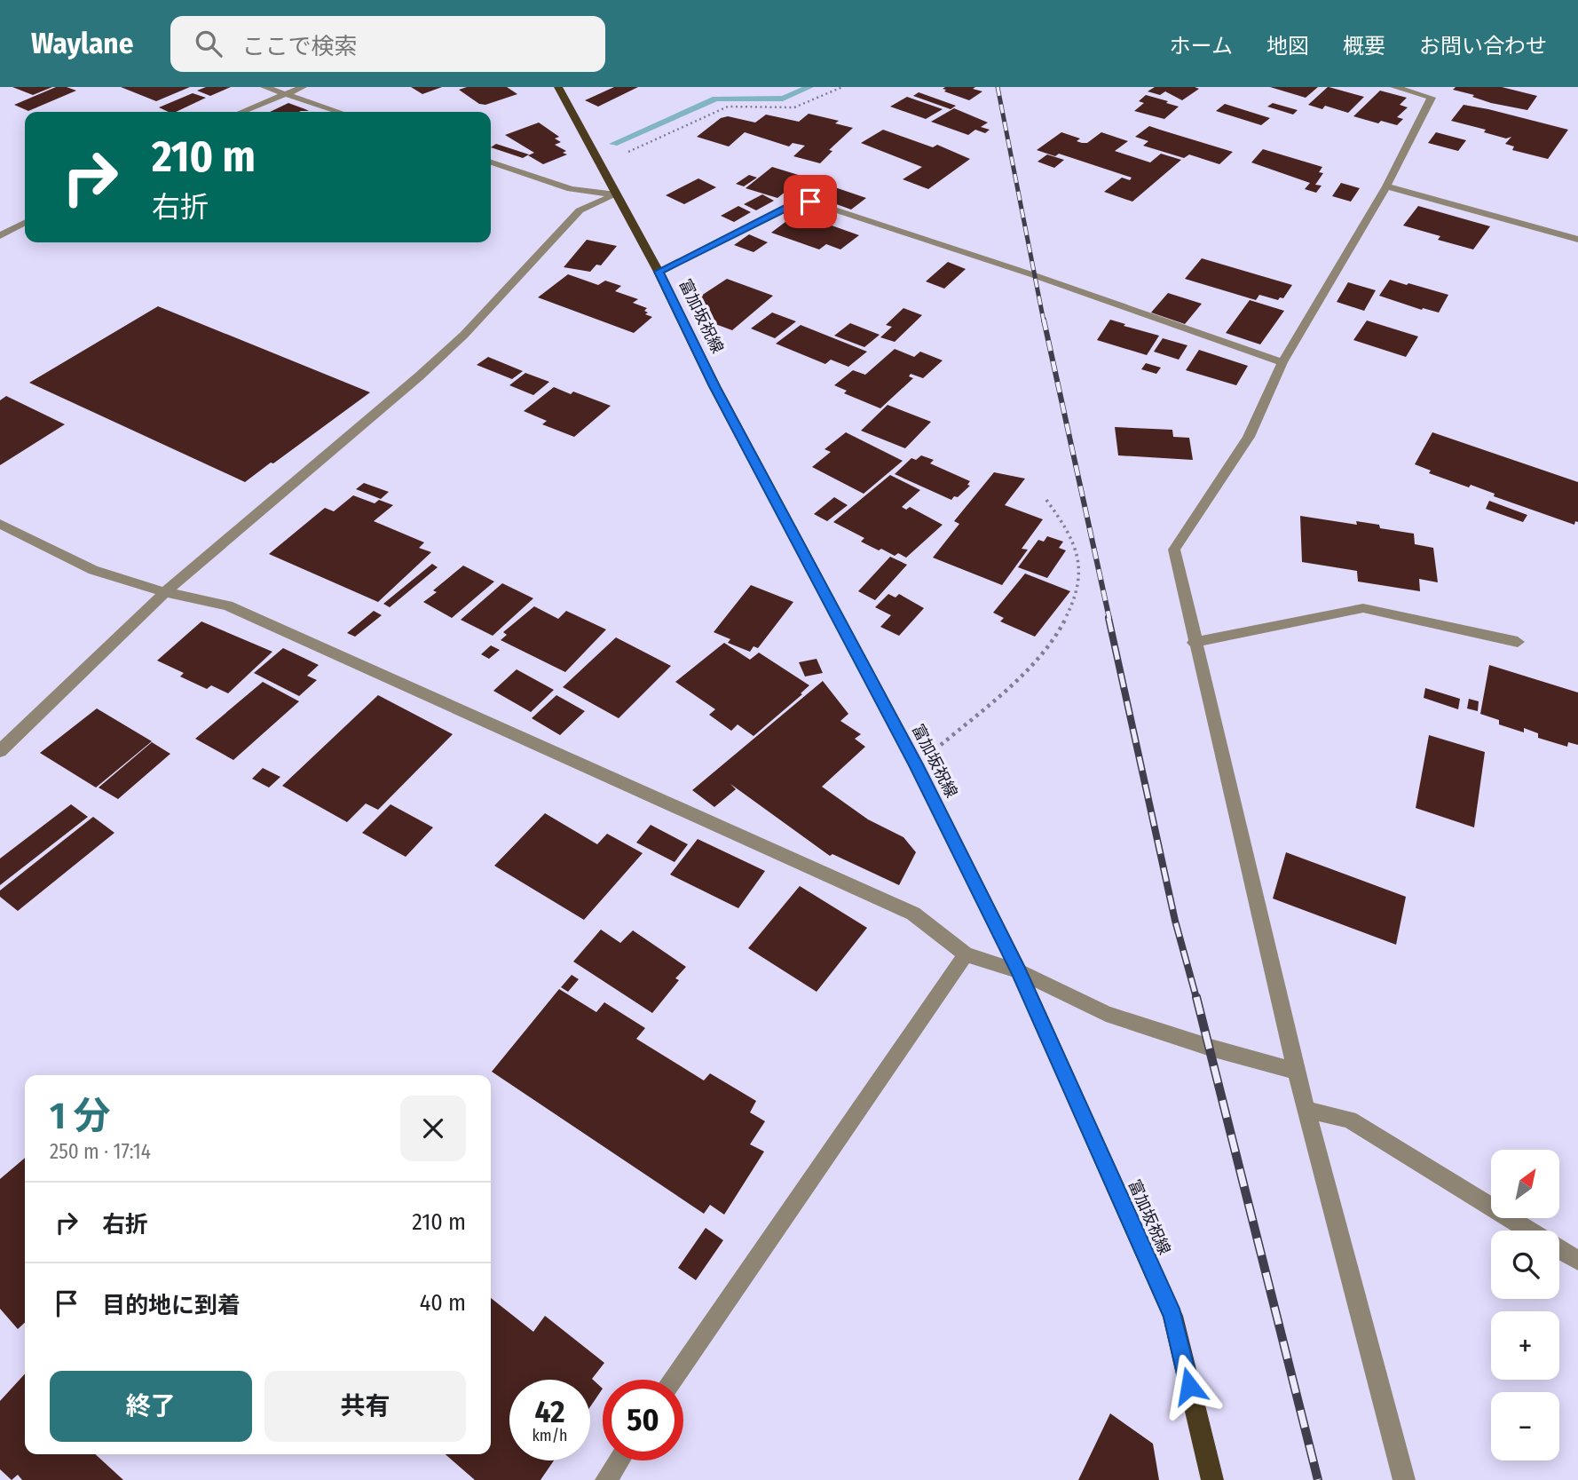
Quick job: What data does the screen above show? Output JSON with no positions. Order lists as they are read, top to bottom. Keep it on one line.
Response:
{"streets":{"main road":["富加坂祝線"]},"north":"top right","page":{"header":"Waylane","search":"ここで検索","nav":["ホーム","地図","概要","お問い合わせ"],"turn":["210 m","右折"],"heading":["1 分","250 m · 17:14"],"map_buttons":["+","−"],"list":[{"name":"右折","value":"210 m"},{"name":"目的地に到着","value":"40 m"}],"buttons":["終了","共有"],"speed":"42 km/h","limit":"50"}}
